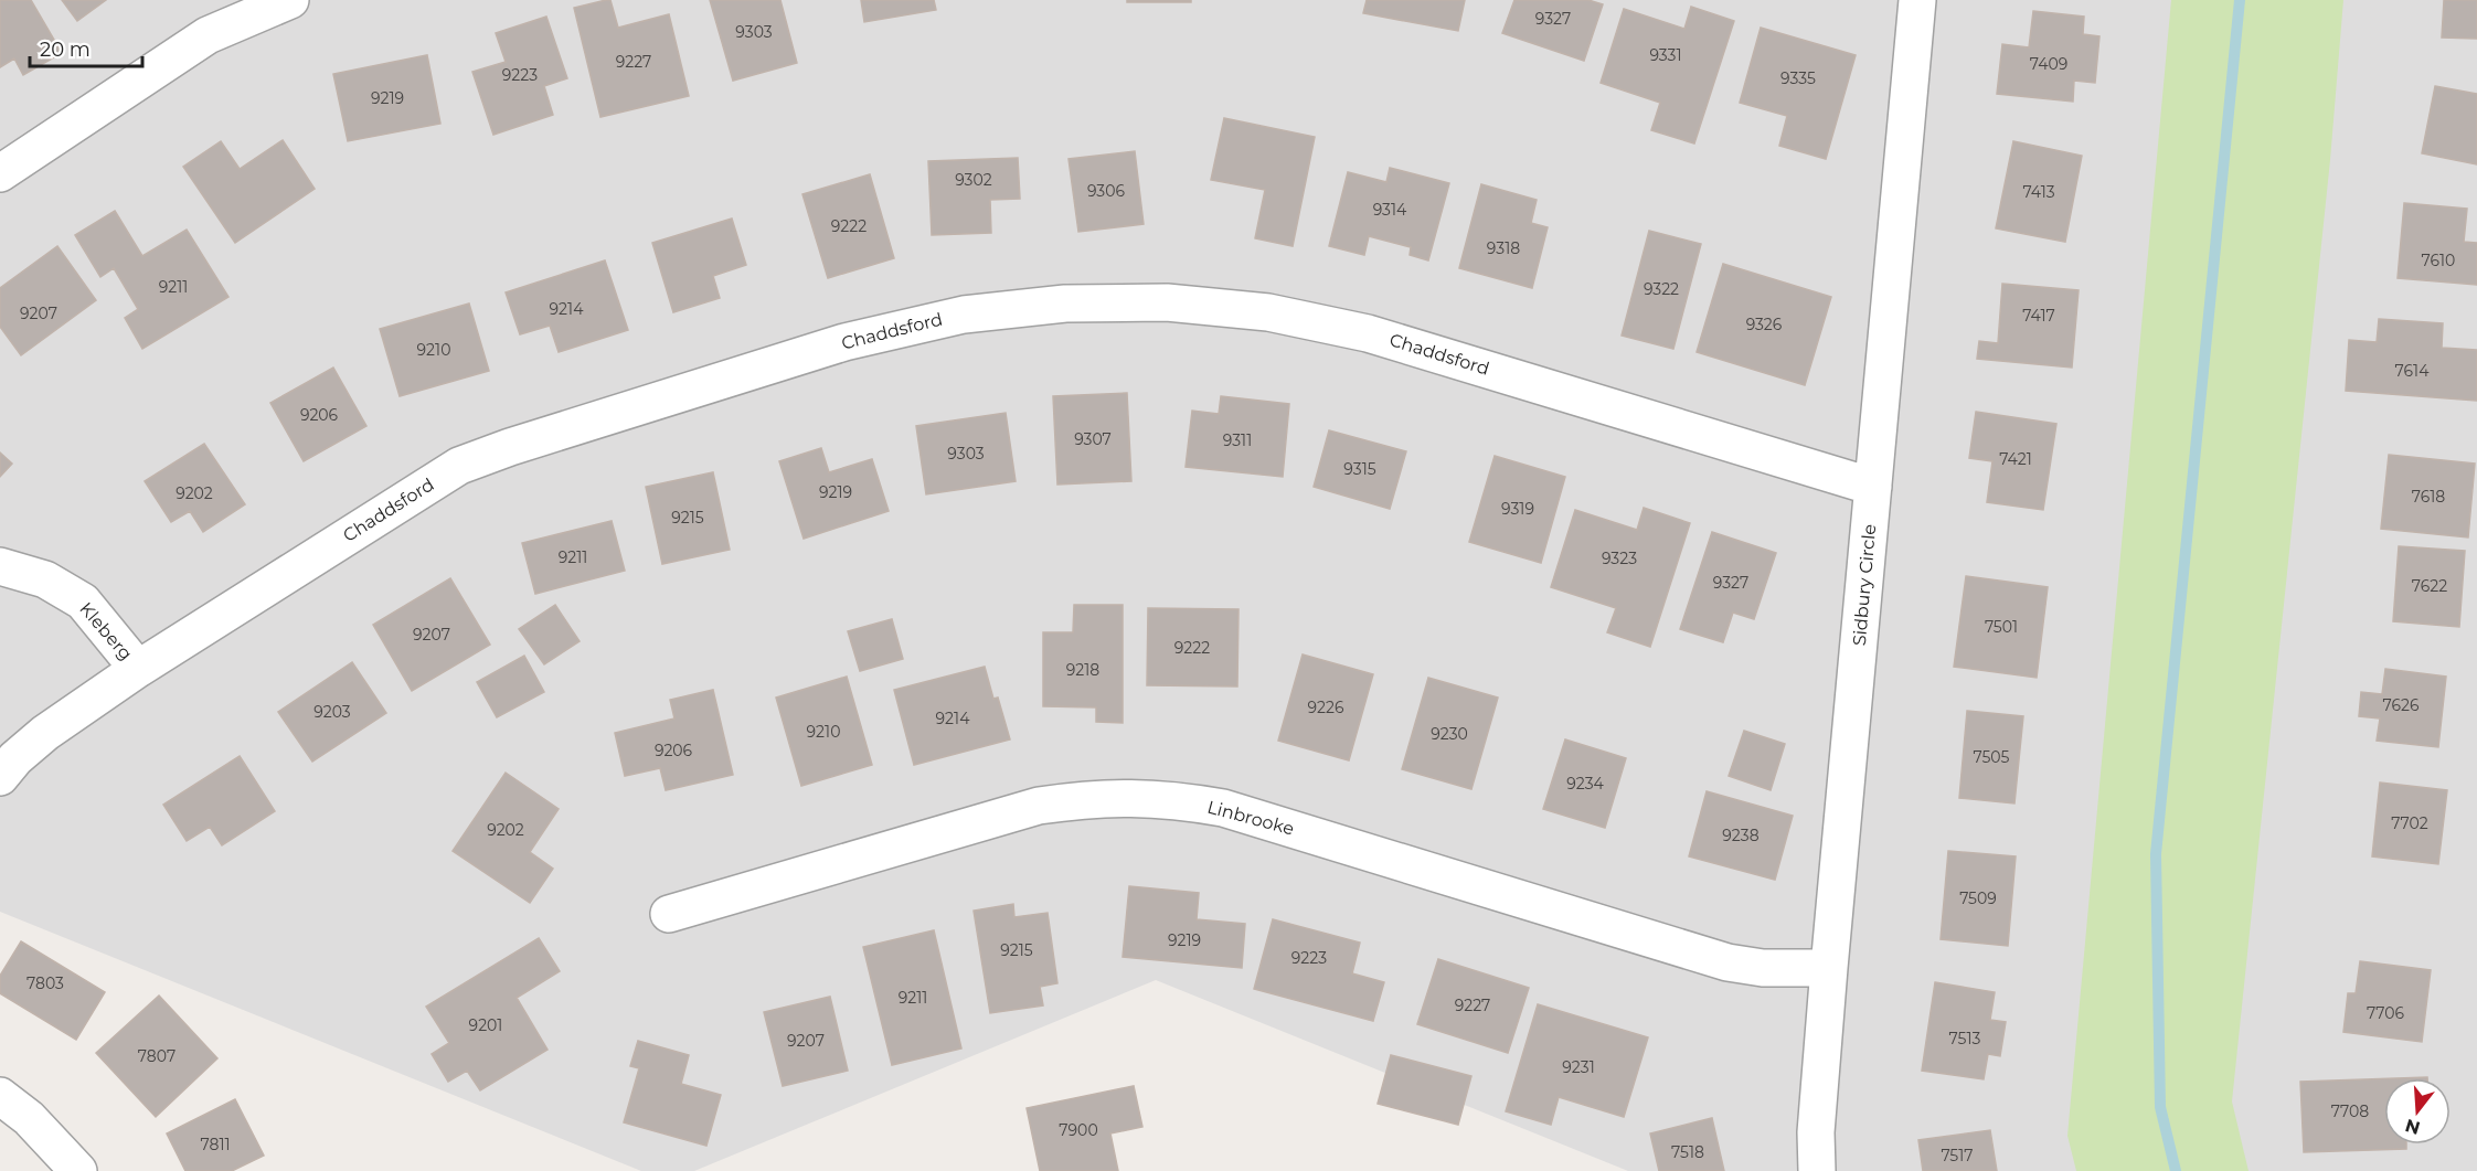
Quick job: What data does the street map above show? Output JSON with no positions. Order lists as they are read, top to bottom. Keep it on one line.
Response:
{"streets":{"street":["Chaddsford","Sidbury Circle","Kleberg","Linbrooke"]},"crossings":[["Chaddsford","Sidbury Circle"],["Chaddsford","Kleberg"],["Sidbury Circle","Linbrooke"]],"house_numbers":["9327","9303","9331","9227","7409","9223","9335","9219","9302","9306","7413","9314","9222","9318","7610","9211","9322","9214","9207","7417","9326","9210","7614","9206","9307","9311","9303","7421","9315","9219","9202","7618","9319","9215","9211","9323","9327","7622","7501","9207","9222","9218","7626","9226","9203","9214","9210","9230","9206","7505","9234","7702","9202","9238","7509","9219","9215","9223","7803","9211","9227","7706","9201","7513","9207","7807","9231","7708","7900","7811","7518","7517"],"scale_bar":"20 m","north":"bottom"}
